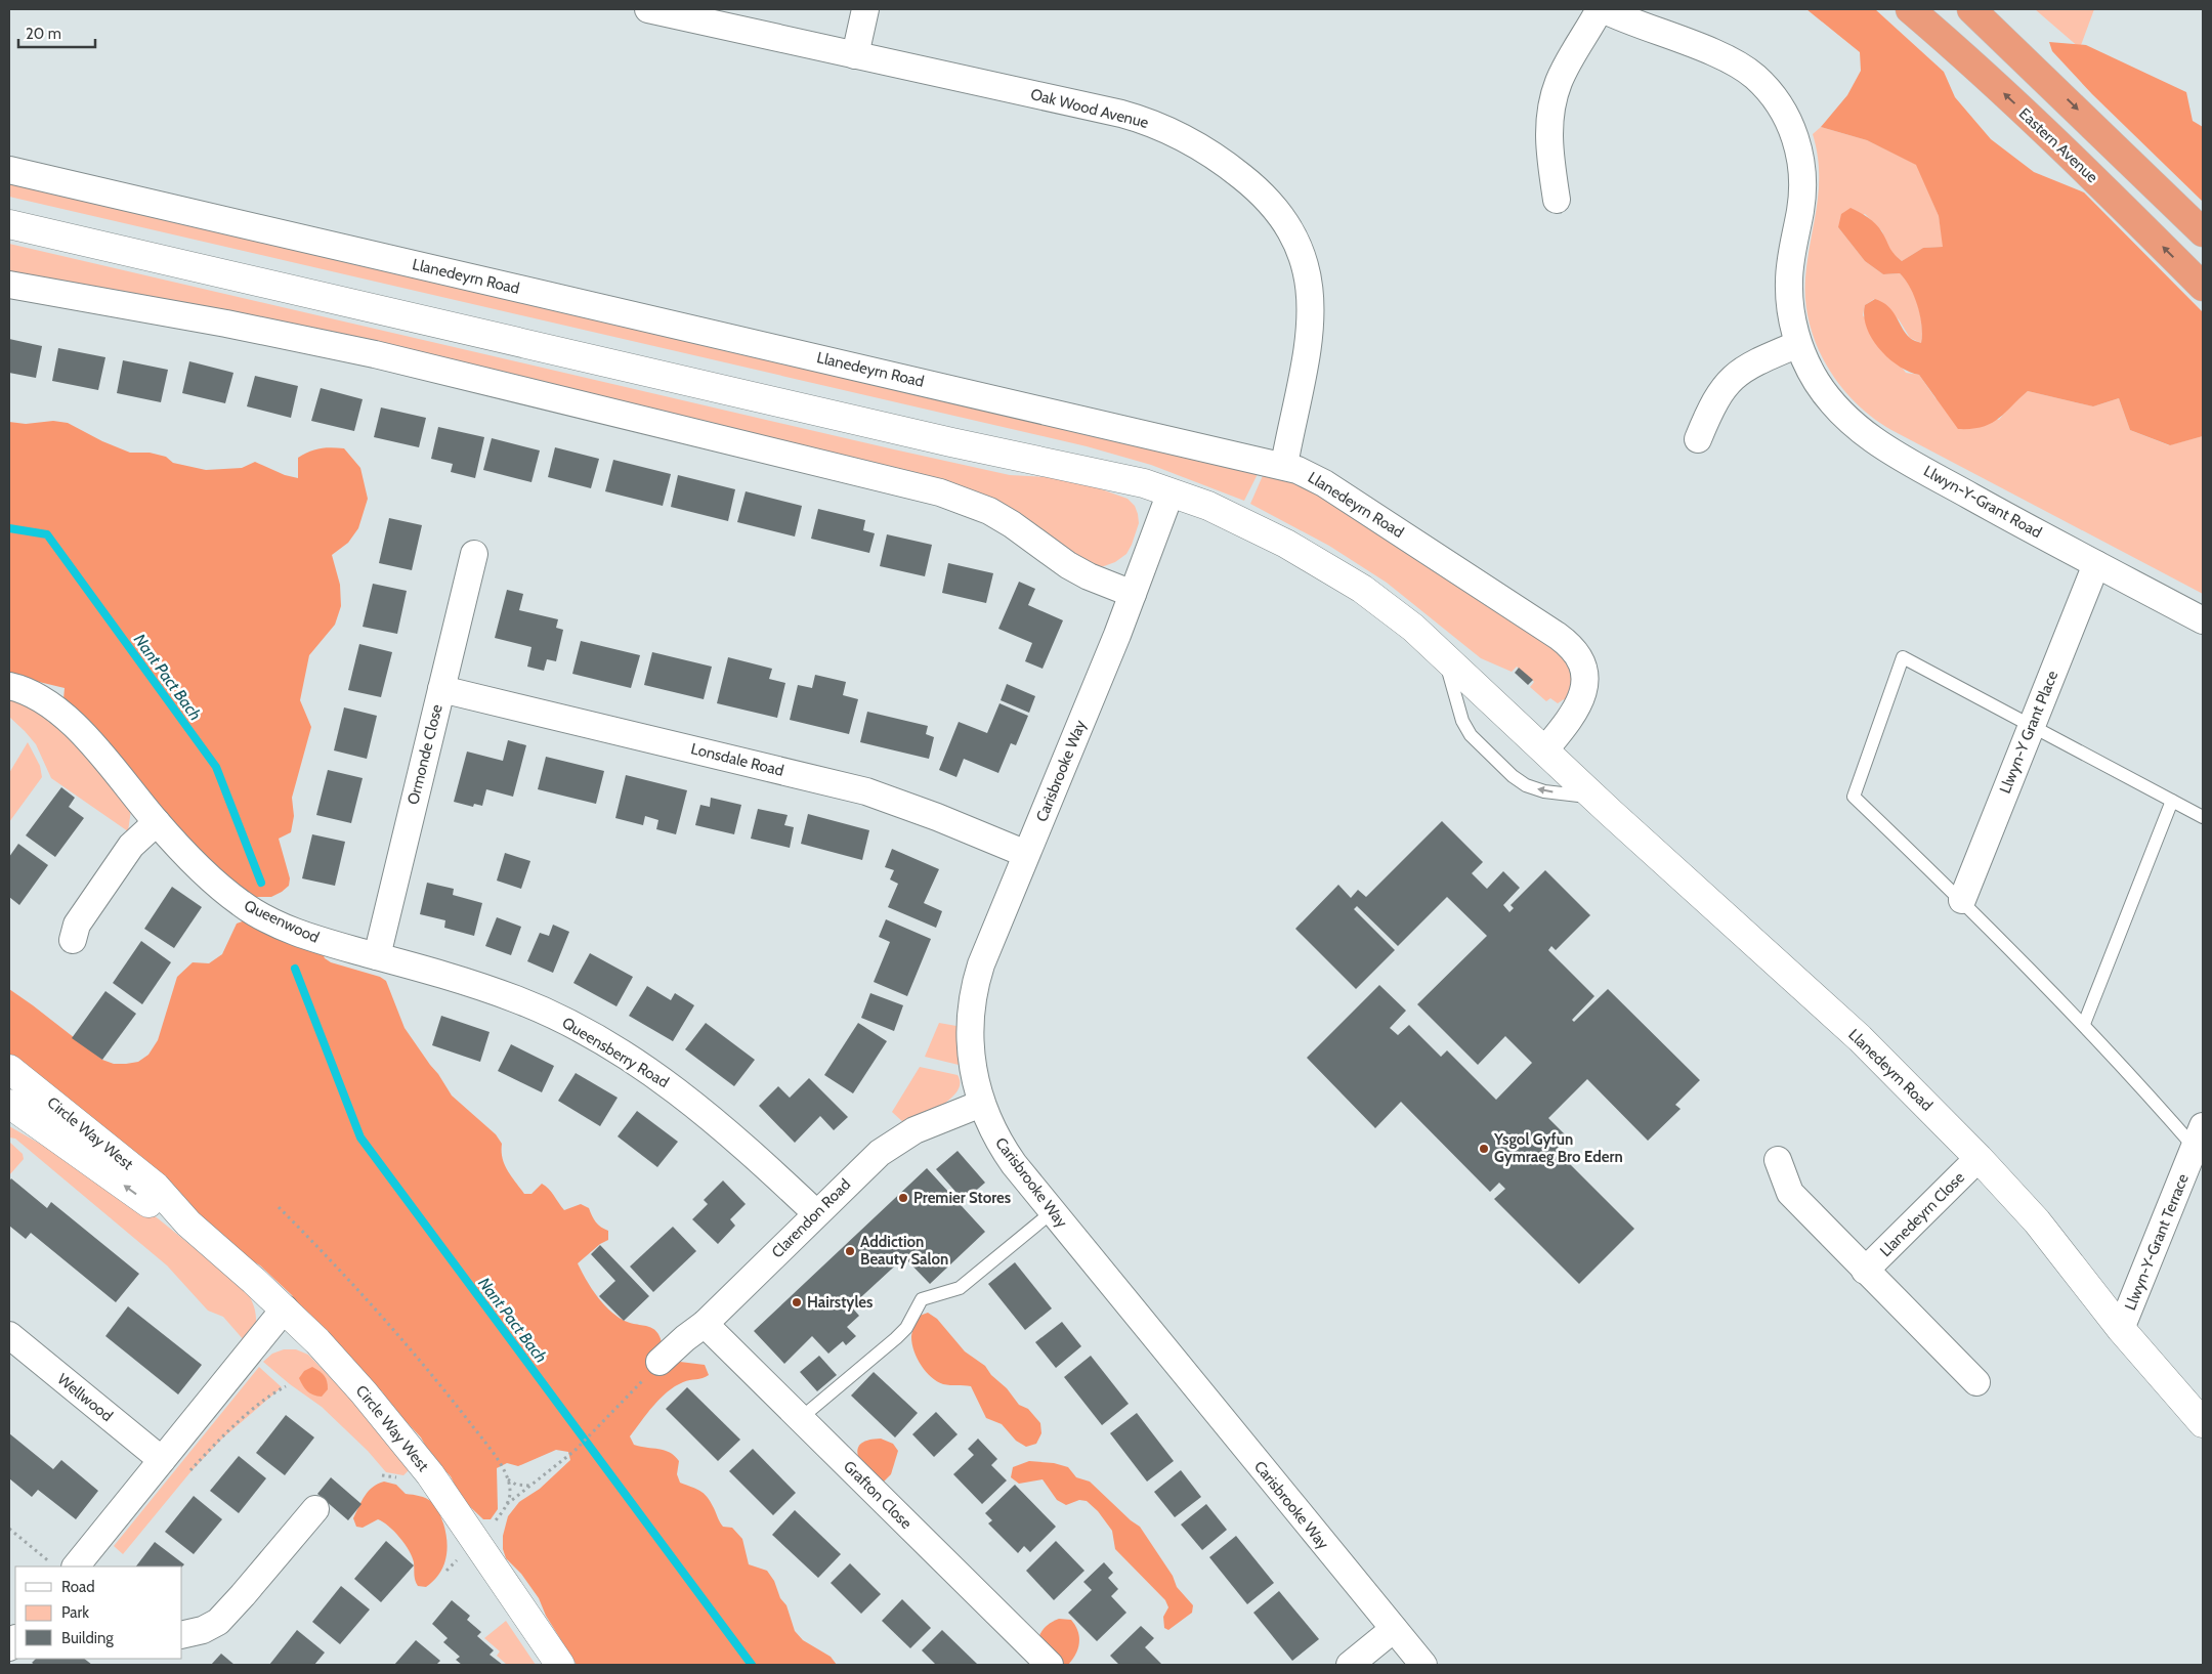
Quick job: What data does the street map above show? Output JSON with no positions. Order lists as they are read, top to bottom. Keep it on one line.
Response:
{"streets":{"highway":["Eastern Avenue"],"street":["Oak Wood Avenue","Llanedeyrn Road","Llwyn-Y-Grant Road","Llwyn-Y Grant Place","Ormonde Close","Lonsdale Road","Carisbrooke Way","Queenwood","Queensberry Road","Circle Way West","Llanedeyrn Close","Clarendon Road","Llwyn-Y-Grant Terrace","Wellwood","Grafton Close"]},"crossings":[["Oak Wood Avenue","Llanedeyrn Road"],["Llanedeyrn Road","Carisbrooke Way"],["Llanedeyrn Road","Llanedeyrn Close"],["Llanedeyrn Road","Llwyn-Y-Grant Terrace"],["Llwyn-Y-Grant Road","Llwyn-Y Grant Place"],["Ormonde Close","Lonsdale Road"],["Ormonde Close","Queenwood"],["Ormonde Close","Queensberry Road"],["Lonsdale Road","Carisbrooke Way"],["Carisbrooke Way","Clarendon Road"],["Queenwood","Queensberry Road"],["Queensberry Road","Clarendon Road"],["Clarendon Road","Grafton Close"]],"water":["Nant Pact Bach"],"places":["Ysgol Gyfun Gymraeg Bro Edern","Premier Stores","Addiction Beauty Salon","Hairstyles"],"legend":["Road","Park","Building"],"scale_bar":"20 m"}
